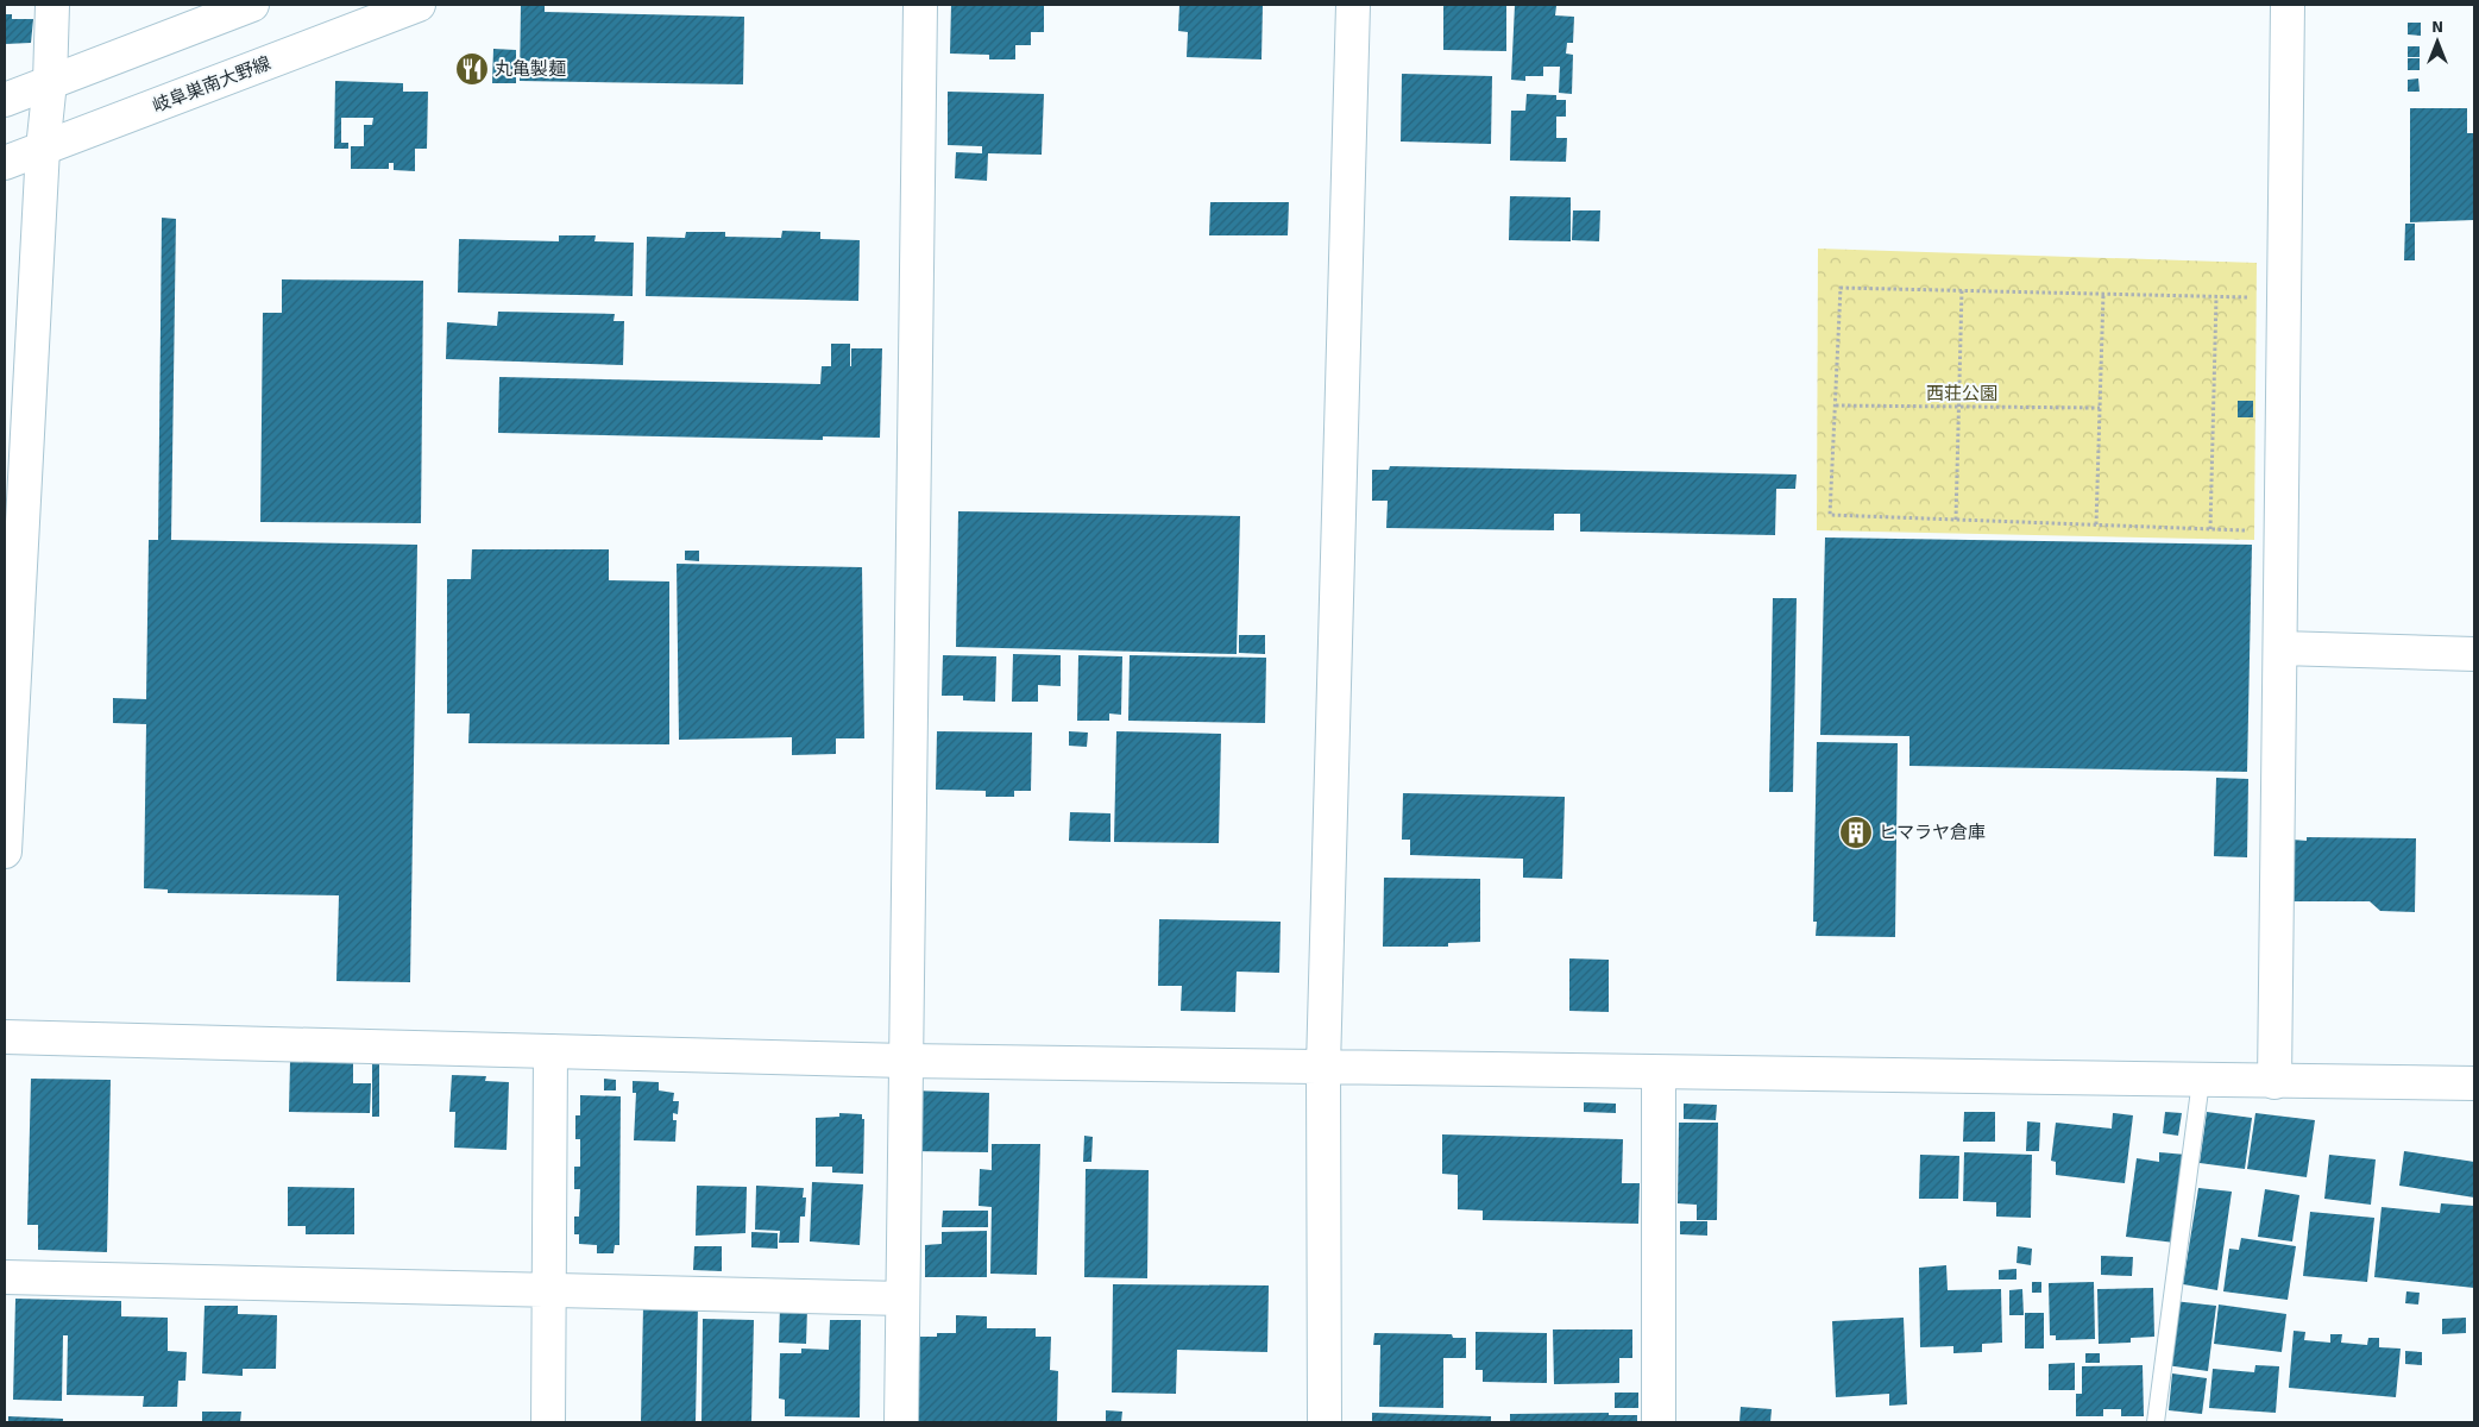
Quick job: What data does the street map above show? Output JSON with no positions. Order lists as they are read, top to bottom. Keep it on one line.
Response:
{"streets":{"street":["岐阜巣南大野線"]},"parks":["西荘公園"],"places":{"restaurant":["丸亀製麺"],"building":["ヒマラヤ倉庫"]},"north":"top"}
